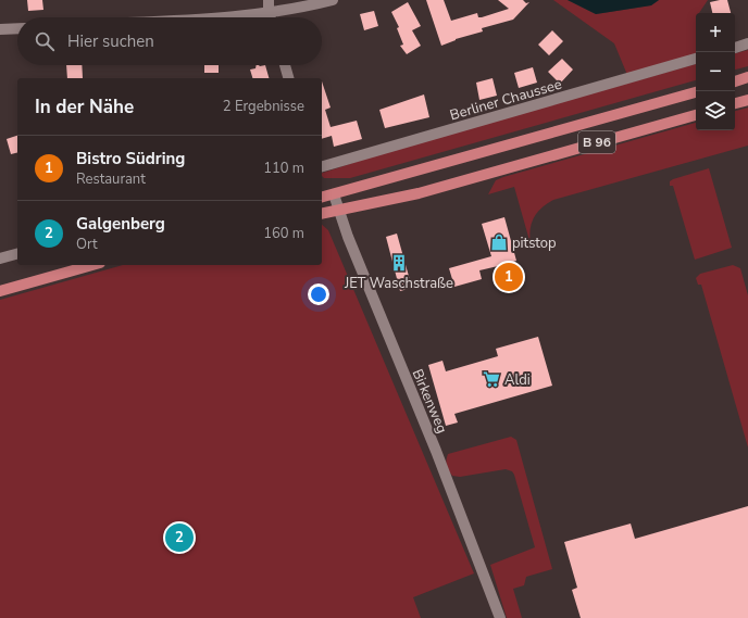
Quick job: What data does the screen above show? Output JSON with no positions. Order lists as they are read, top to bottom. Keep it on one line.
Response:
{"streets":{"main road":["B 96"],"street":["Berliner Chaussee","Birkenweg"]},"crossings":[["B 96","Birkenweg"]],"places":{"shop":["pitstop"],"building":["JET Waschstraße"],"supermarket":["Aldi"]},"page":{"map_buttons":["+","−"],"search":"Hier suchen","heading":["In der Nähe","2 Ergebnisse"],"list":[{"mark":"1","name":"Bistro Südring","note":"Restaurant","value":"110 m"},{"mark":"2","name":"Galgenberg","note":"Ort","value":"160 m"}],"pins":["1","2"]}}
